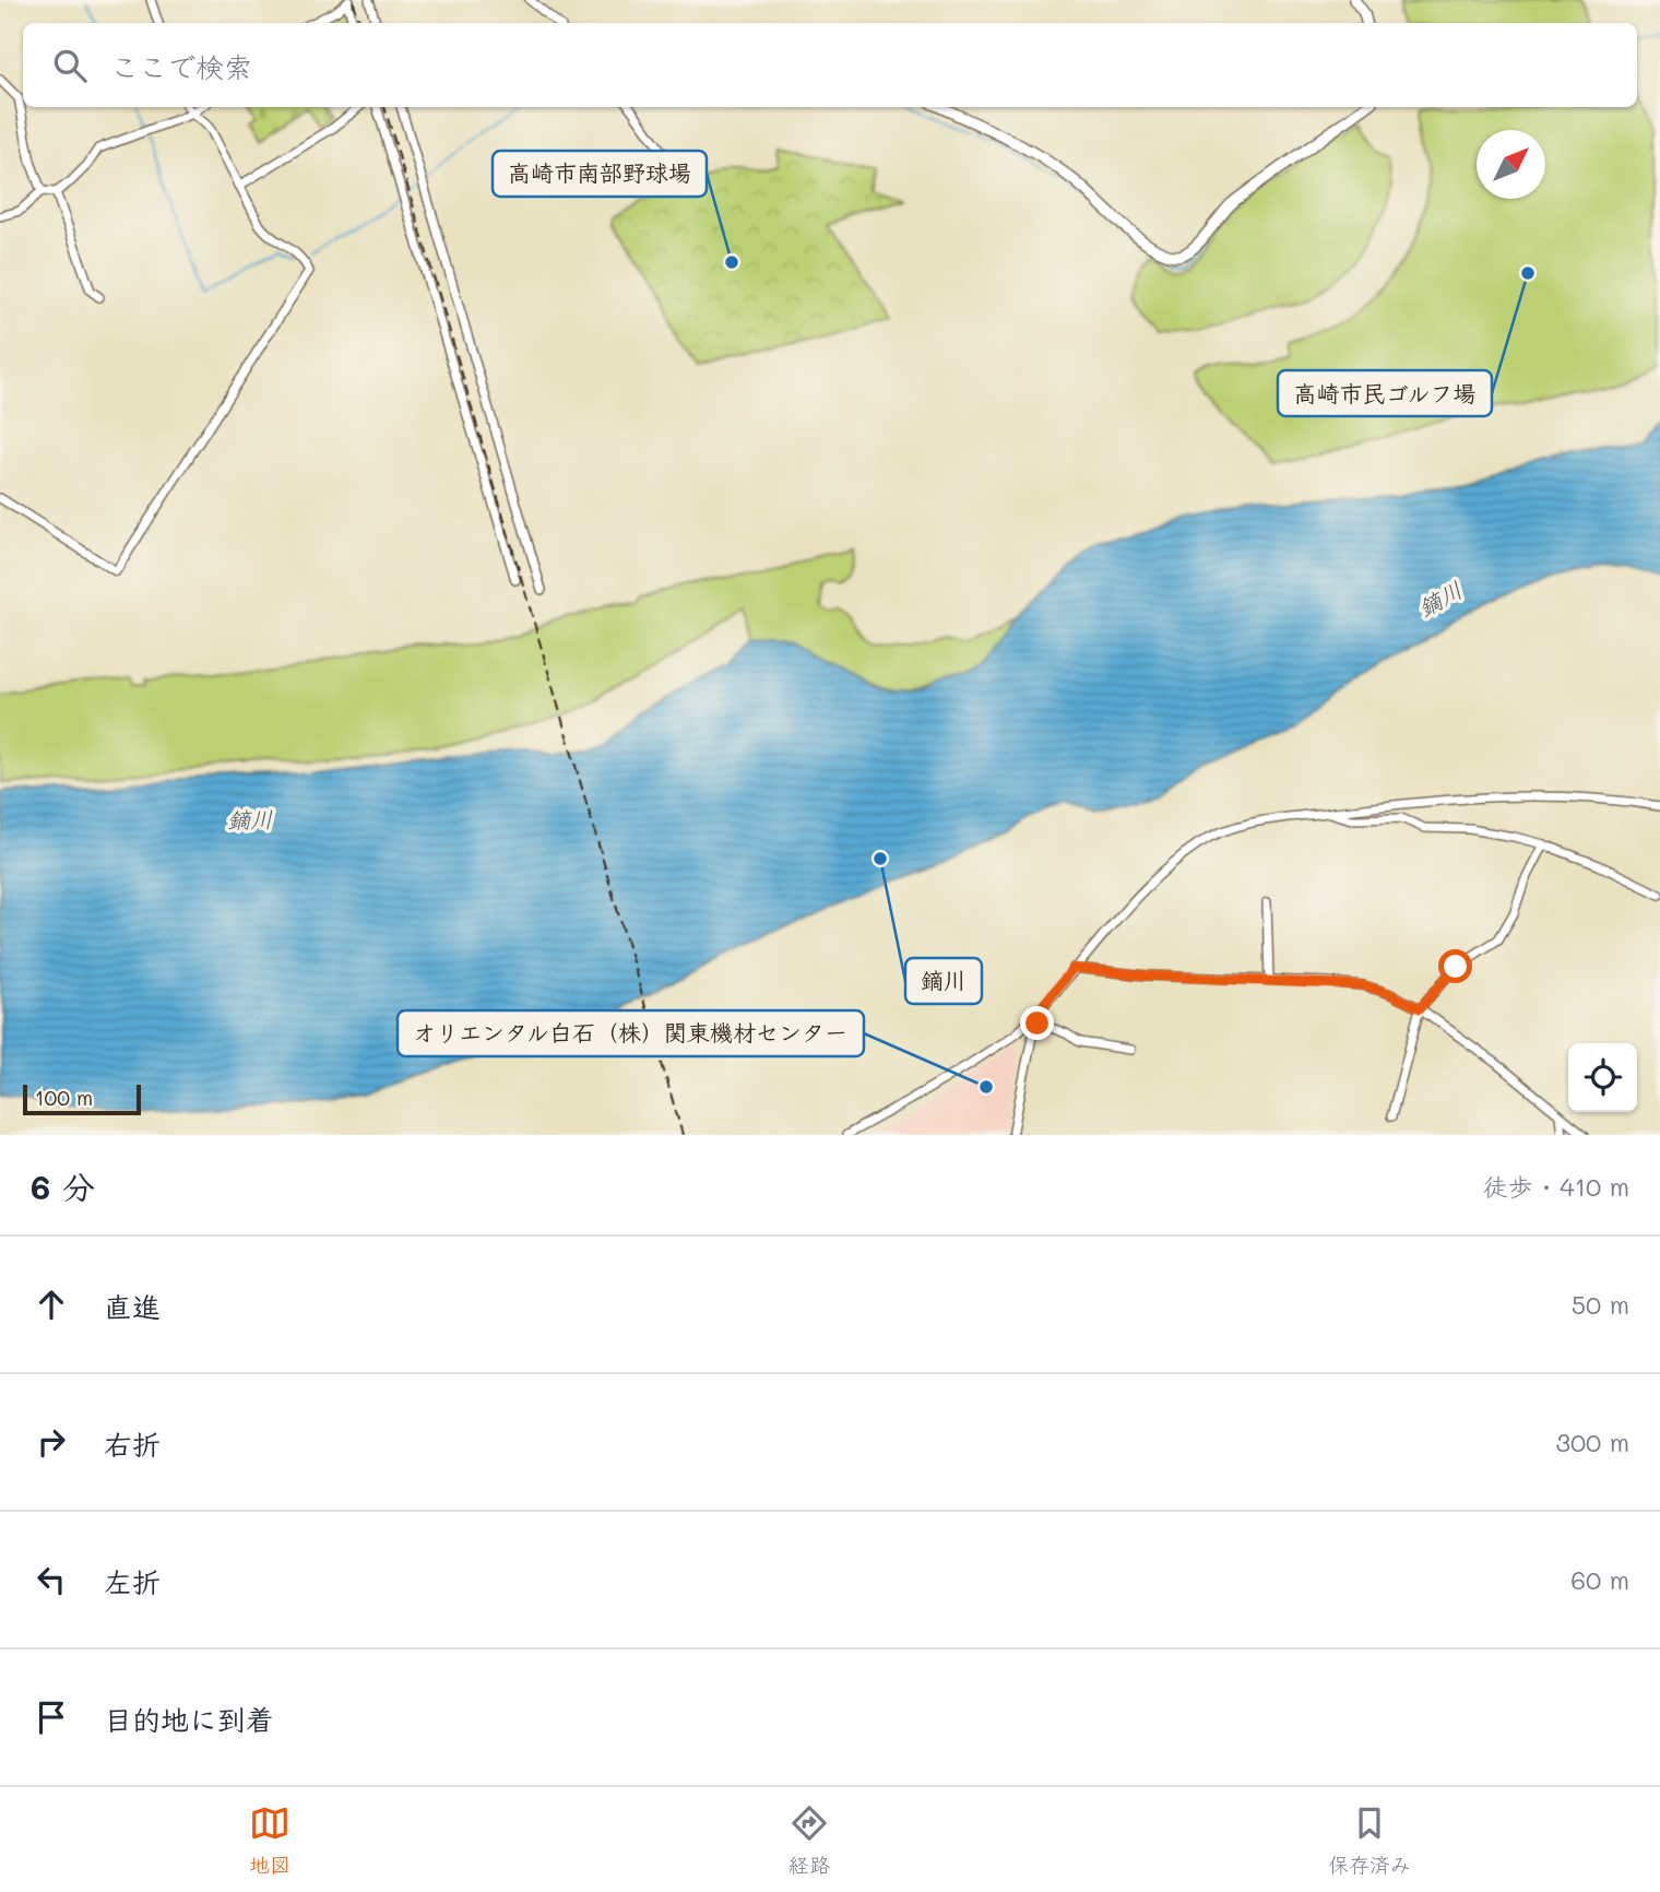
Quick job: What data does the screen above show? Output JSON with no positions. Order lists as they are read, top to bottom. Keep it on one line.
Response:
{"water":["鏑川"],"places":["高崎市南部野球場","高崎市民ゴルフ場","鏑川","オリエンタル白石（株）関東機材センター"],"scale_bar":"100 m","north":"top right","page":{"search":"ここで検索","scale":"100 m","heading":["6 分","徒歩 · 410 m"],"list":[["直進","50 m"],["右折","300 m"],["左折","60 m"],"目的地に到着"],"nav":["地図","経路","保存済み"]}}
